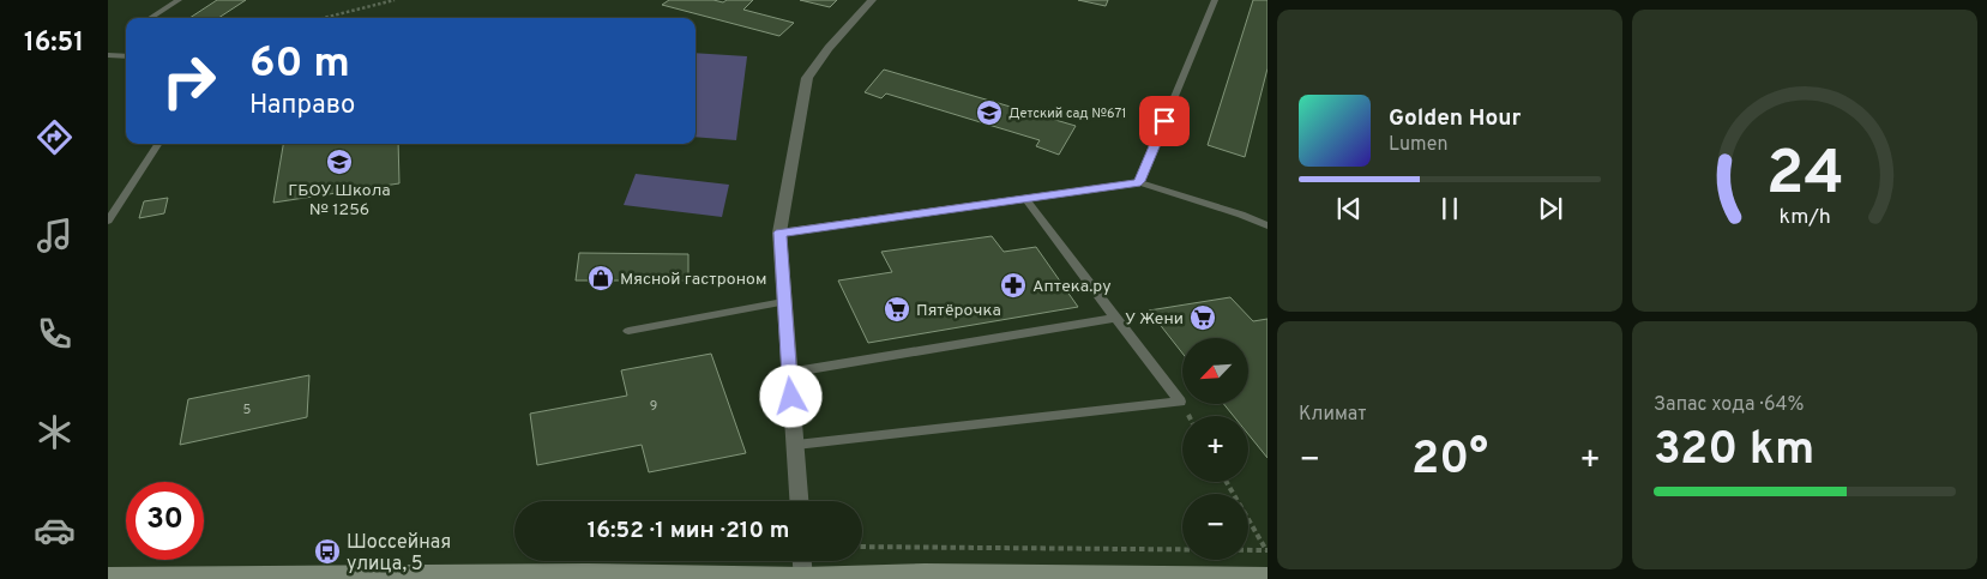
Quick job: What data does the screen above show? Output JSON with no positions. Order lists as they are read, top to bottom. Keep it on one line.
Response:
{"places":{"school or university":["Детский сад №671","ГБОУ Школа № 1256"],"shop":["Мясной гастроном"],"pharmacy":["Аптека.ру"],"supermarket":["Пятёрочка","У Жени"],"bus stop":["Шоссейная улица, 5"]},"house_numbers":["9","5"],"north":"bottom left","page":{"tabs":"16:51","turn":["60 m","Направо"],"song":["Golden Hour","Lumen"],"tile":["Климат",["Запас хода · 64%","320 km"]],"map_buttons":["+","−"],"heat":["−","20°","+"],"limit":"30","trip":"16:52 · 1 мин · 210 m","gauge":["24","km/h"]}}
